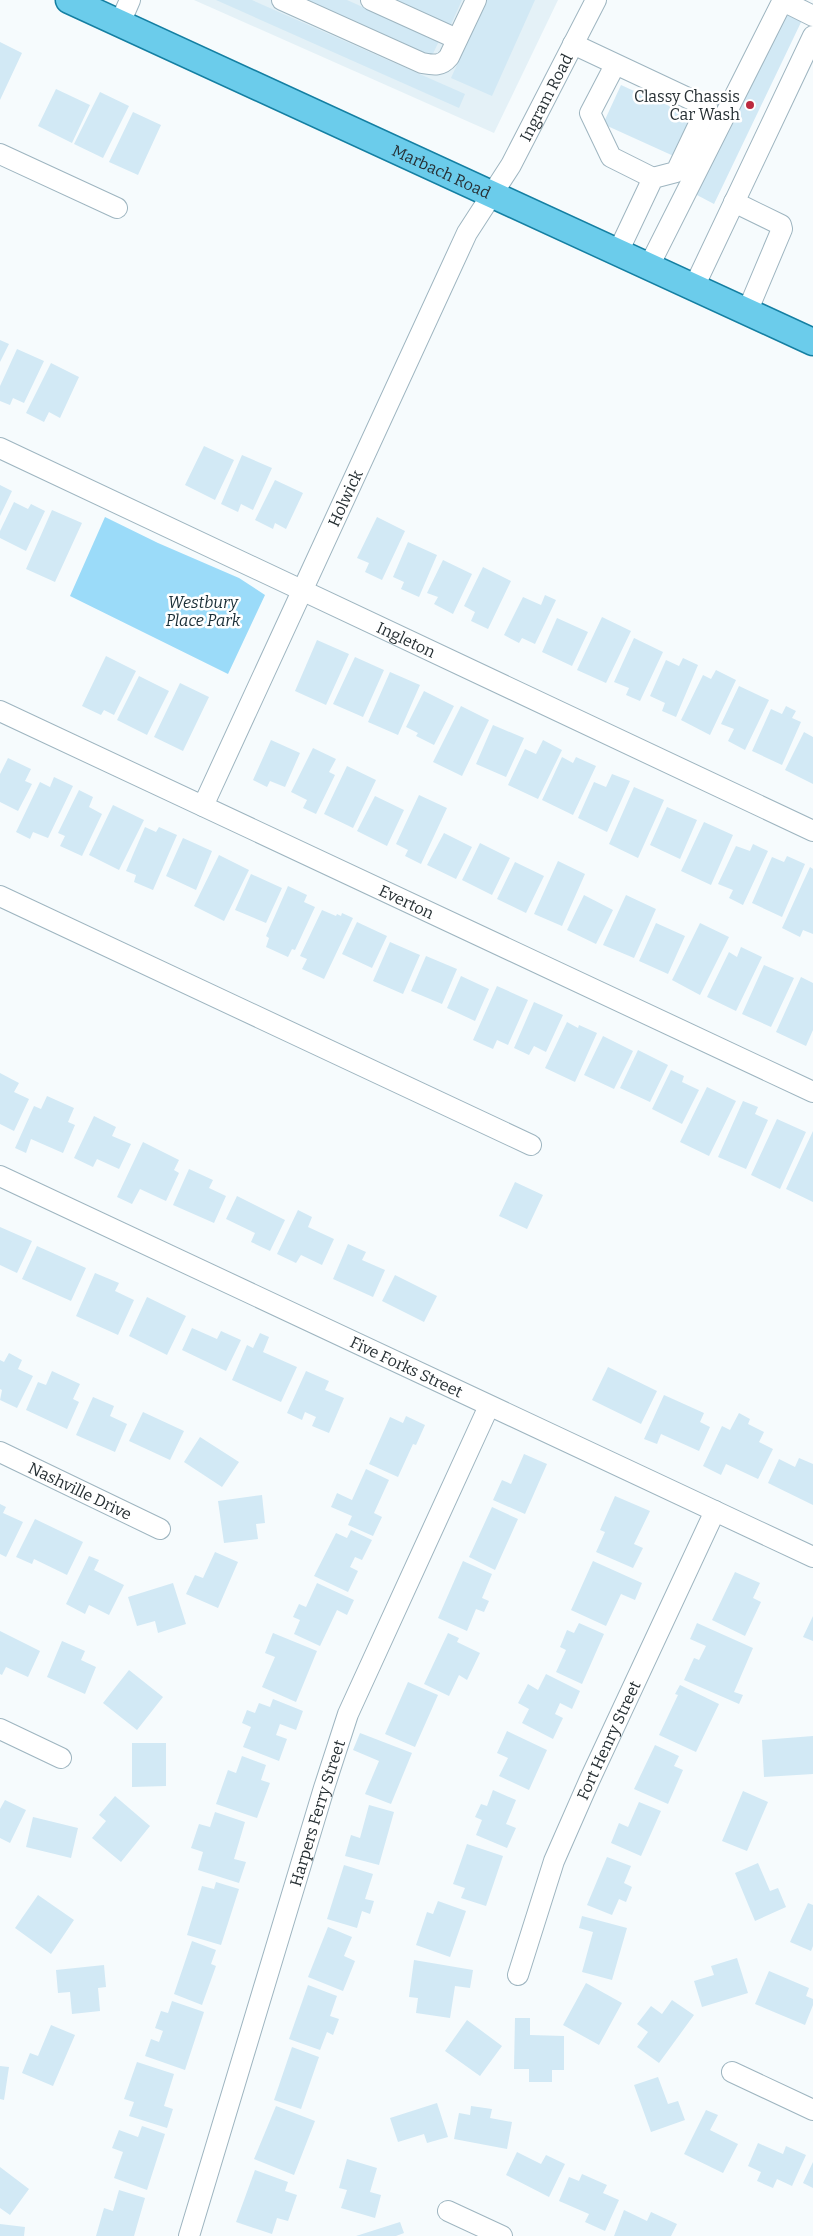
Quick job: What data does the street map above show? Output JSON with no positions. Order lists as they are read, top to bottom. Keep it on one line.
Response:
{"streets":{"main road":["Marbach Road"],"street":["Ingram Road","Holwick","Ingleton","Everton","Five Forks Street","Nashville Drive","Fort Henry Street","Harpers Ferry Street"]},"crossings":[["Ingram Road","Marbach Road"],["Ingram Road","Holwick"],["Marbach Road","Holwick"],["Holwick","Ingleton"],["Holwick","Everton"],["Five Forks Street","Fort Henry Street"],["Five Forks Street","Harpers Ferry Street"]],"parks":["Westbury Place Park"],"places":["Classy Chassis Car Wash"]}
